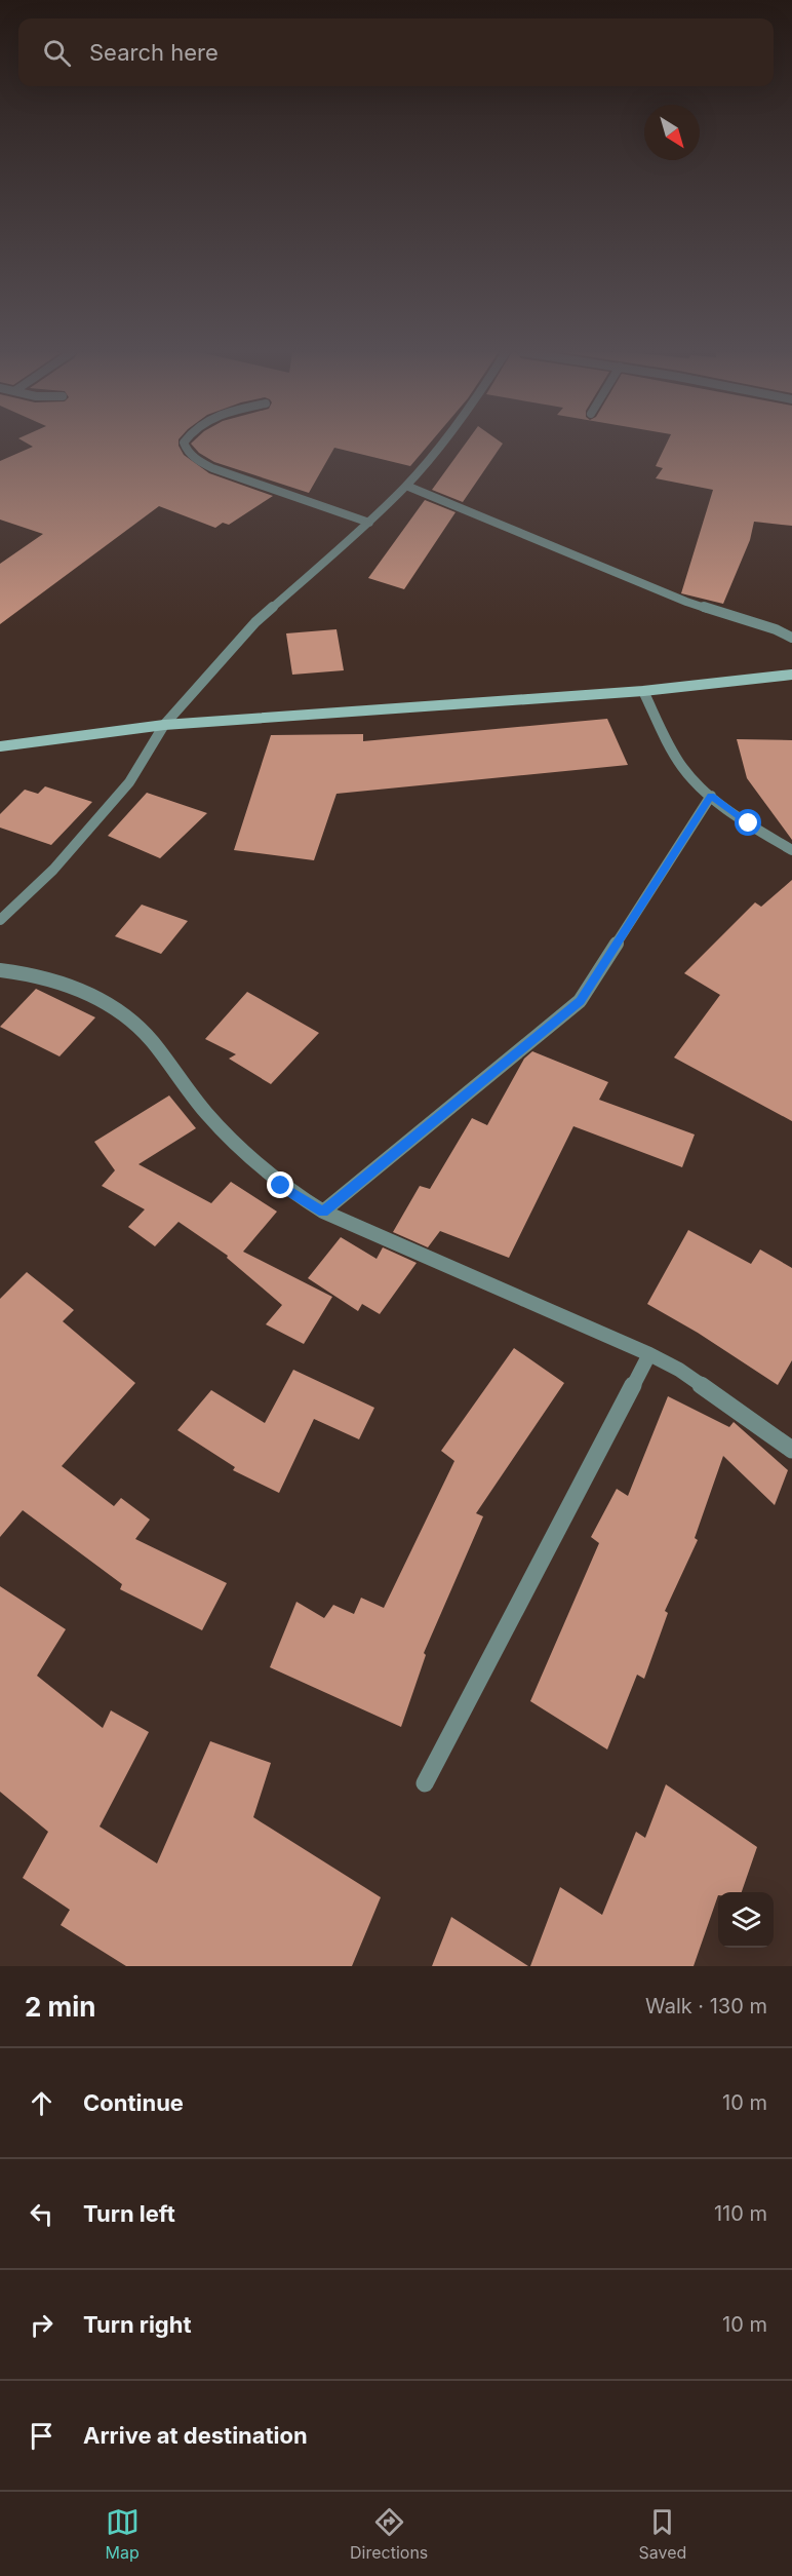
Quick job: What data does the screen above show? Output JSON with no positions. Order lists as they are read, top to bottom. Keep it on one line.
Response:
{"north":"bottom right","page":{"search":"Search here","heading":["2 min","Walk · 130 m"],"list":[["Continue","10 m"],["Turn left","110 m"],["Turn right","10 m"],"Arrive at destination"],"nav":["Map","Directions","Saved"]}}
